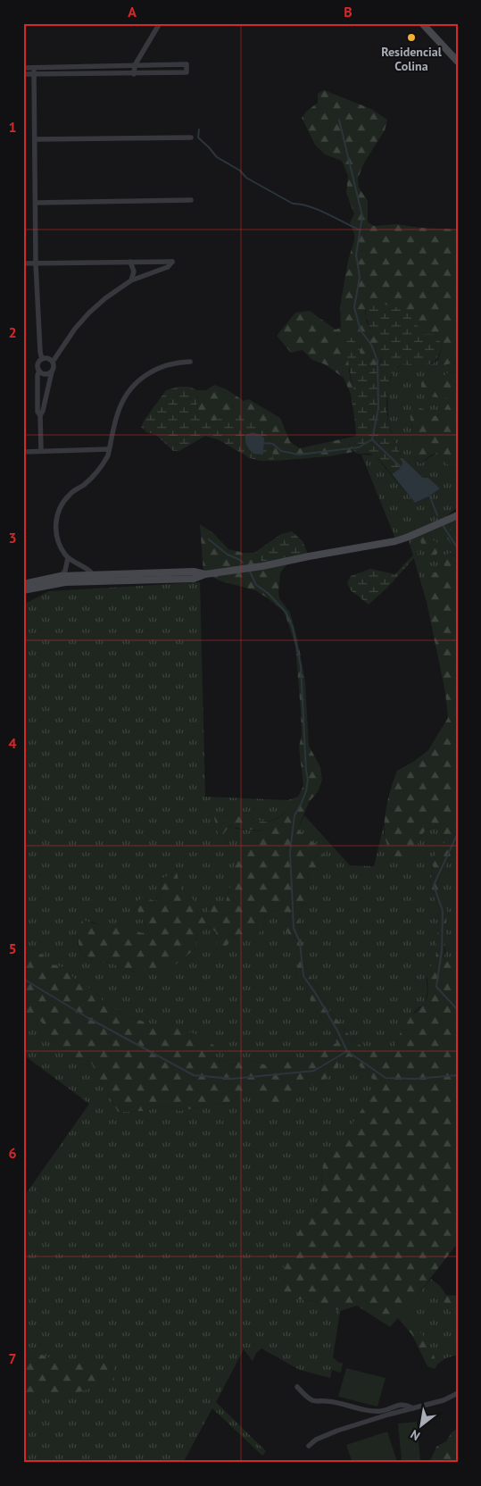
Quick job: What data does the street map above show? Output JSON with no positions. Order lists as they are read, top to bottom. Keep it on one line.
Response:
{"places":["Residencial Colina"],"north":"bottom left","grid":{"columns":["A","B"],"rows":["1","2","3","4","5","6","7"]}}
